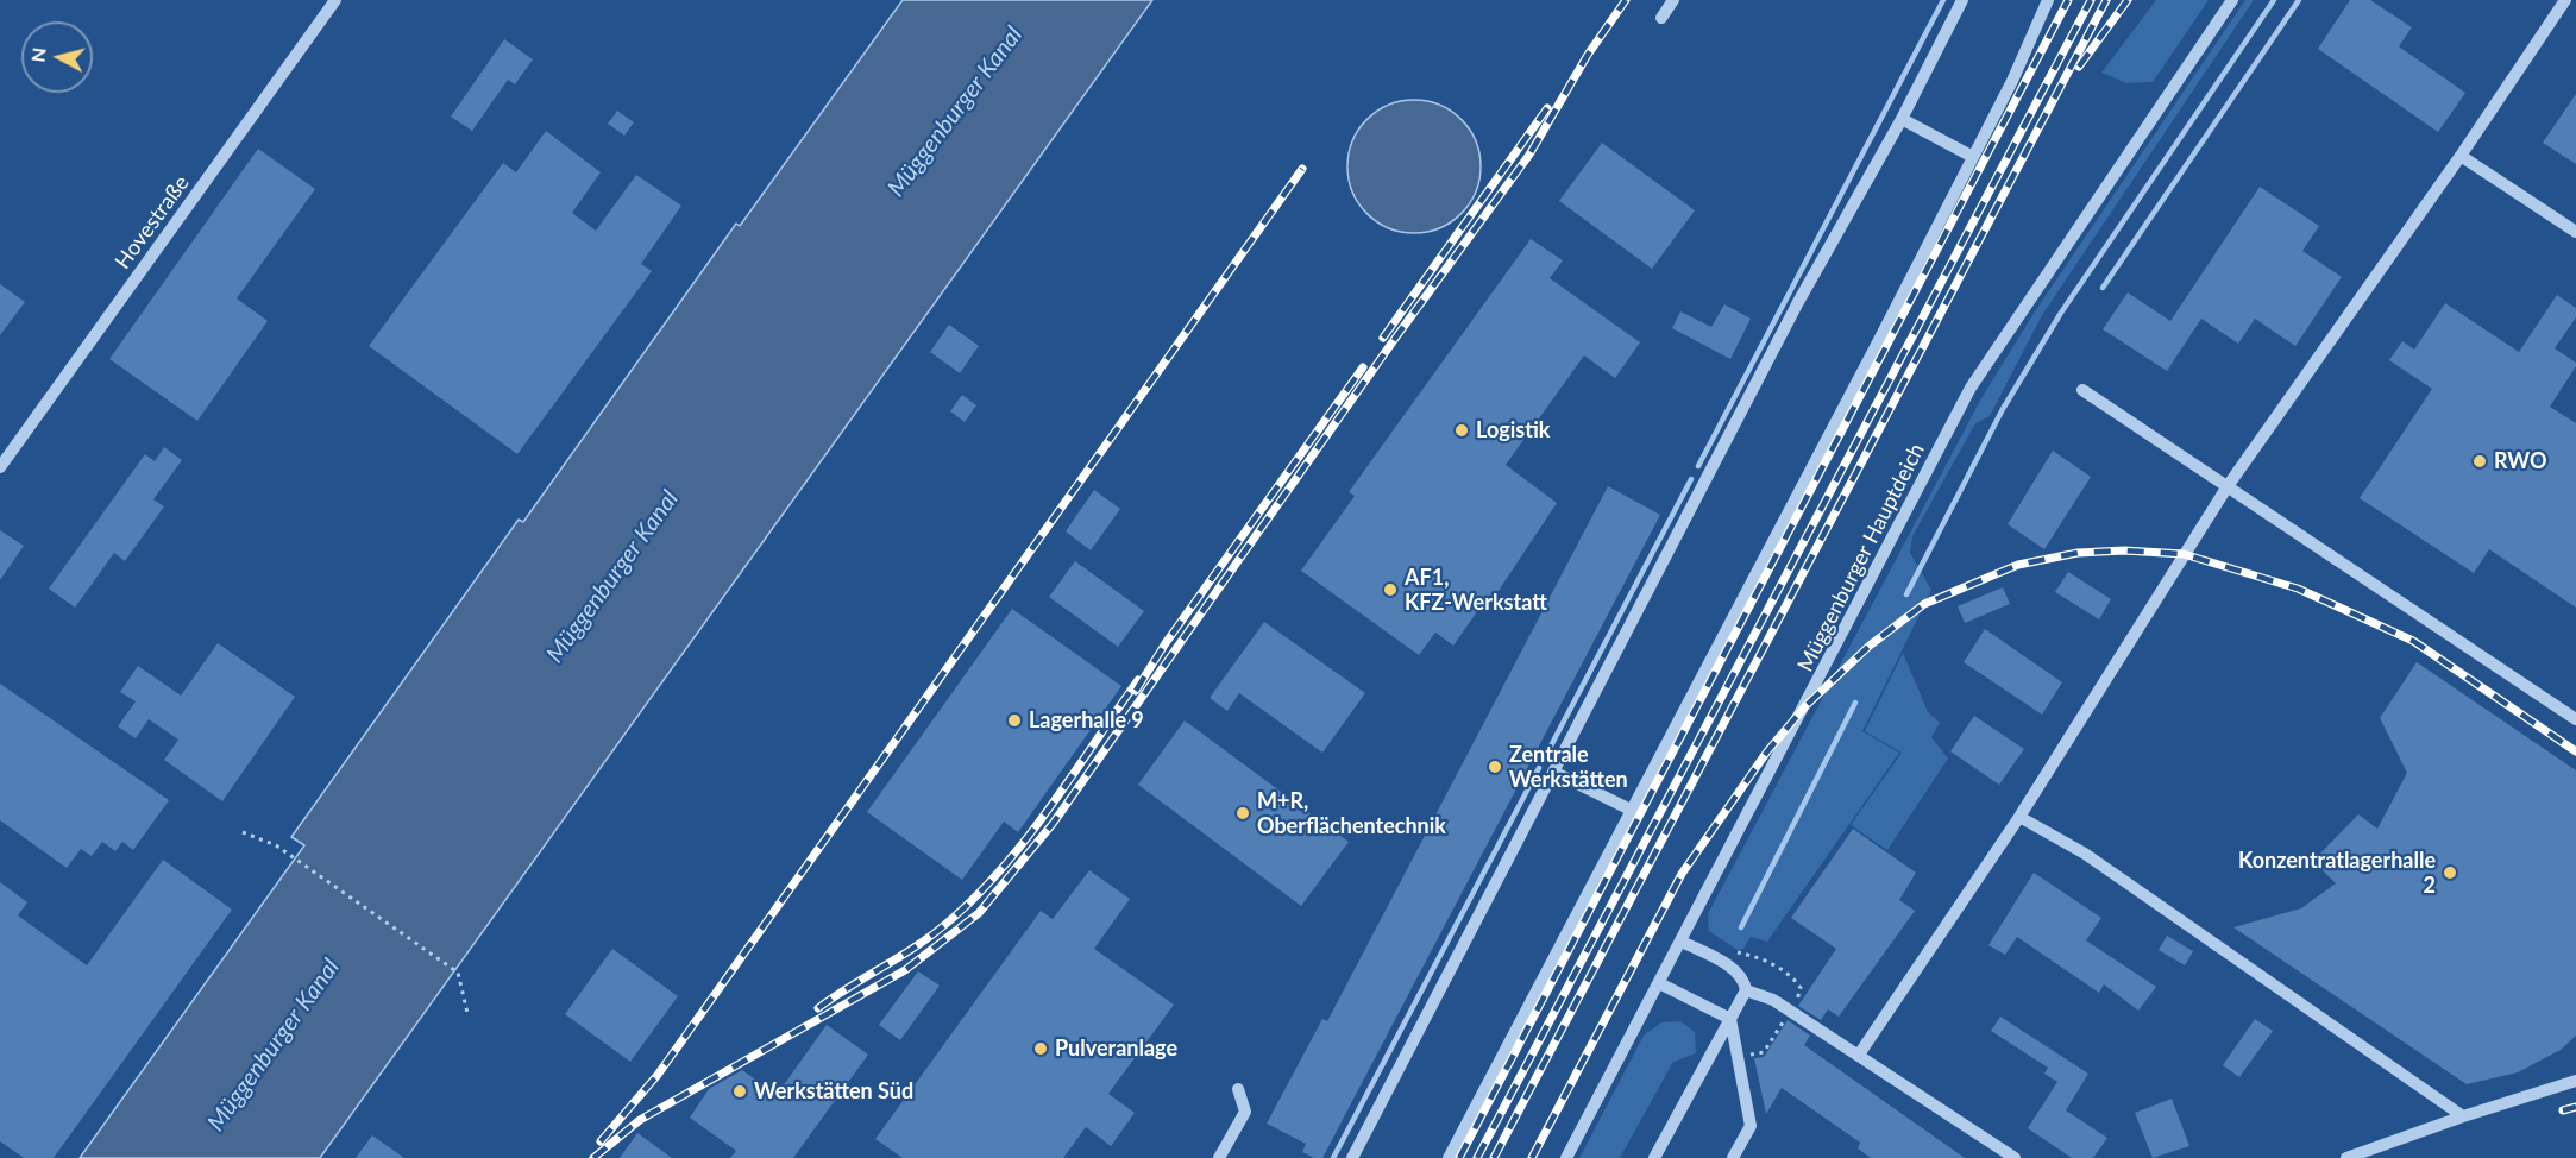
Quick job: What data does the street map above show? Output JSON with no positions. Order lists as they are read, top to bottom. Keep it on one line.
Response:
{"streets":{"street":["Hovestraße","Müggenburger Hauptdeich"]},"water":["Müggenburger Kanal"],"places":["Logistik","RWO","AF1, KFZ-Werkstatt","Lagerhalle 9","Zentrale Werkstätten","M+R, Oberflächentechnik","Konzentratlagerhalle 2","Pulveranlage","Werkstätten Süd"],"north":"left"}
